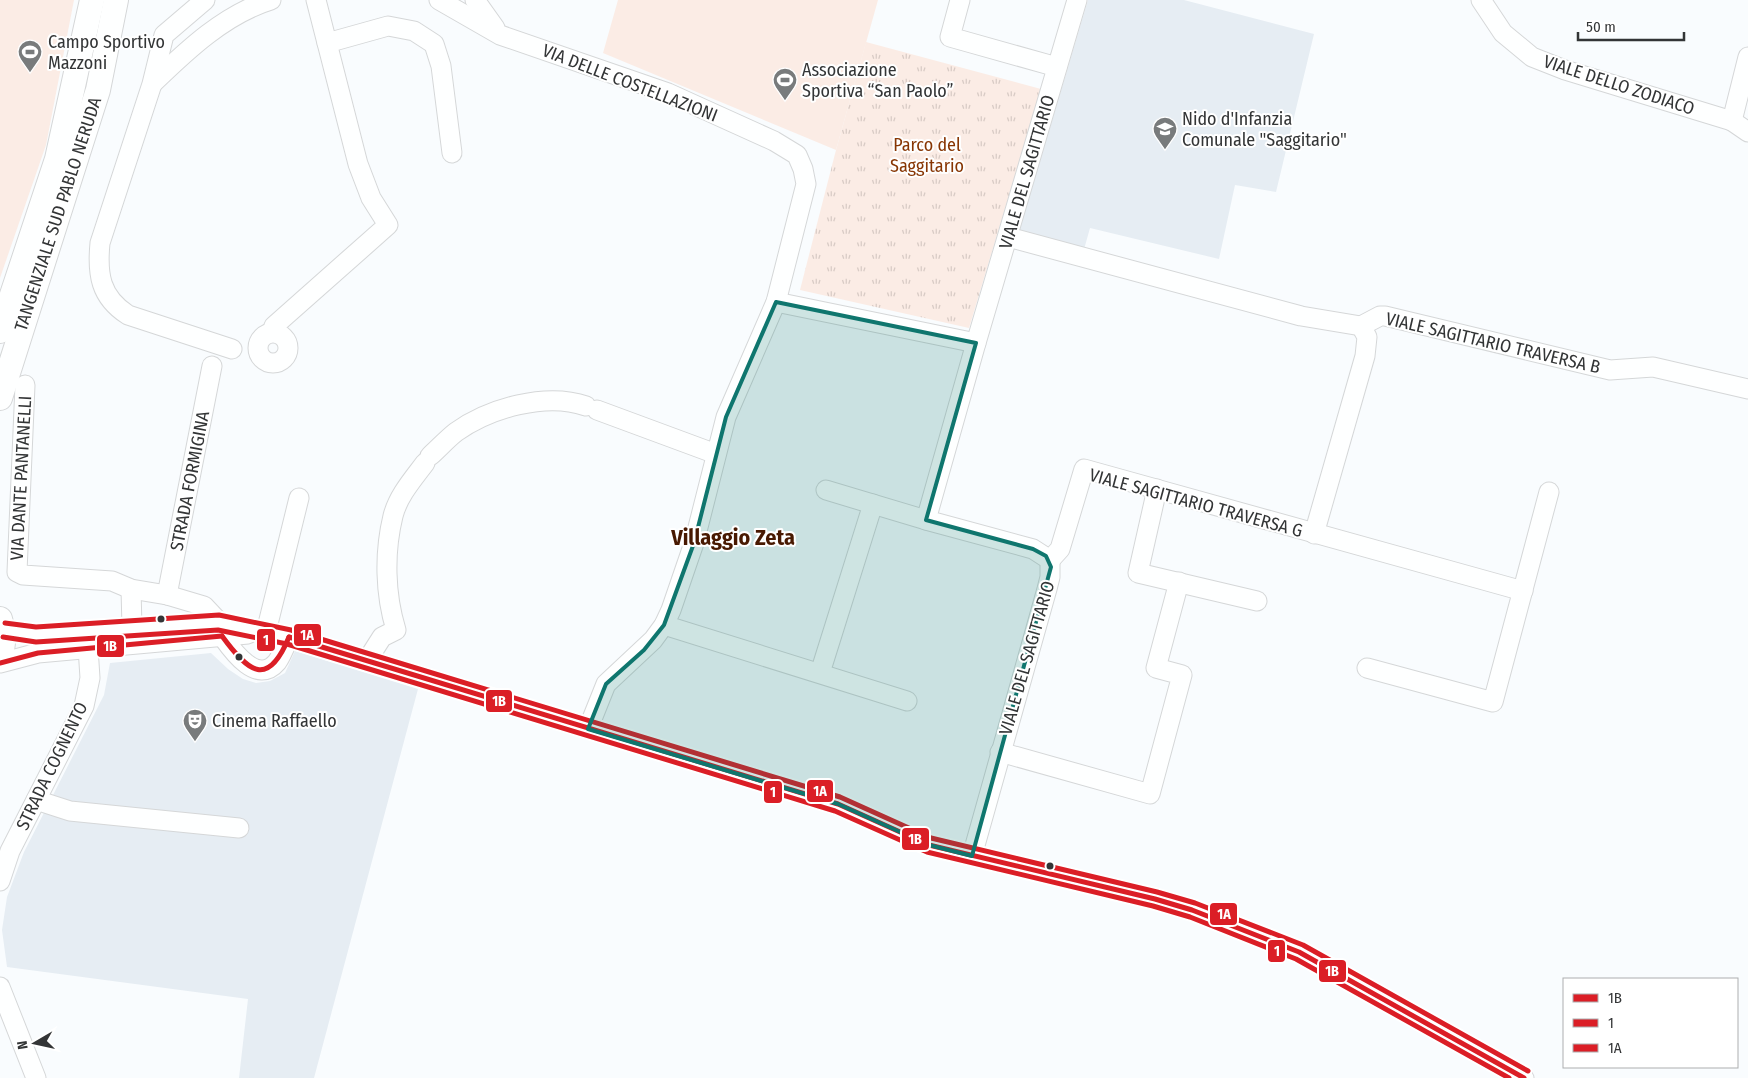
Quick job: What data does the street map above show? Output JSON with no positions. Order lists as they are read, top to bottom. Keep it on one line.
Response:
{"streets":{"main road":["TANGENZIALE SUD PABLO NERUDA"],"street":["VIA DELLE COSTELLAZIONI","VIALE DELLO ZODIACO","VIALE DEL SAGITTARIO","VIALE SAGITTARIO TRAVERSA B","VIA DANTE PANTANELLI","STRADA FORMIGINA","VIALE SAGITTARIO TRAVERSA G","STRADA COGNENTO"]},"crossings":[["VIALE DEL SAGITTARIO","VIALE SAGITTARIO TRAVERSA B"],["VIALE DEL SAGITTARIO","VIALE SAGITTARIO TRAVERSA G"],["VIALE SAGITTARIO TRAVERSA B","VIALE SAGITTARIO TRAVERSA G"]],"districts":["Villaggio Zeta"],"parks":["Parco del Saggitario"],"places":{"sports":["Campo Sportivo Mazzoni","Associazione Sportiva “San Paolo”"],"school or university":["Nido d'Infanzia Comunale \"Saggitario\""],"theatre":["Cinema Raffaello"]},"lines":["transit line 1A","transit line 1","transit line 1B"],"legend":["1B","1","1A"],"scale_bar":"50 m","north":"left"}
